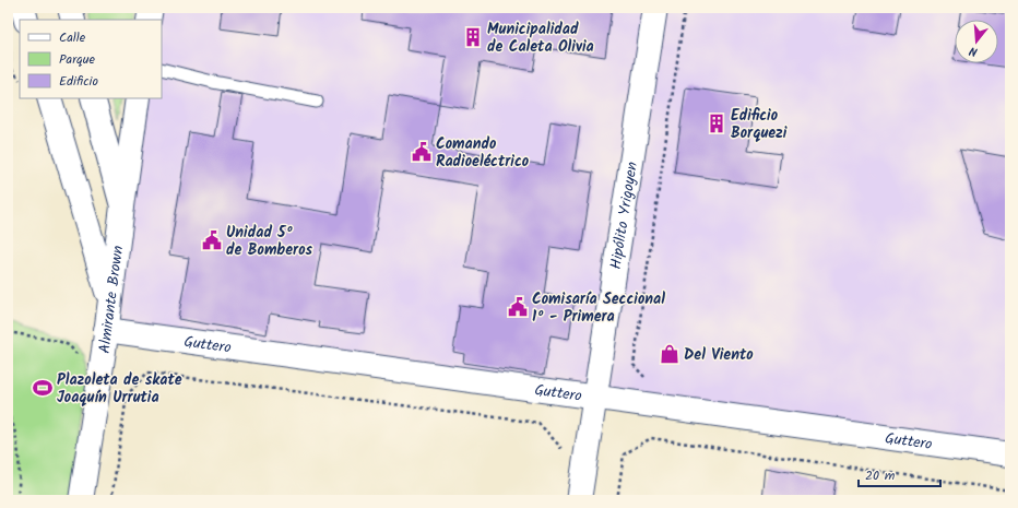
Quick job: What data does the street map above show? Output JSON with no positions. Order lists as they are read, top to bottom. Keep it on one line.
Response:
{"streets":{"street":["Hipólito Yrigoyen","Almirante Brown","Guttero"]},"crossings":[["Hipólito Yrigoyen","Guttero"],["Almirante Brown","Guttero"]],"places":{"building":["Municipalidad de Caleta Olivia","Edificio Borquezi"],"public building":["Comando Radioeléctrico","Unidad 5º de Bomberos","Comisaría Seccional 1º - Primera"],"shop":["Del Viento"],"sports":["Plazoleta de skate Joaquín Urrutia"]},"legend":["Calle","Parque","Edificio"],"scale_bar":"20 m","north":"bottom"}
